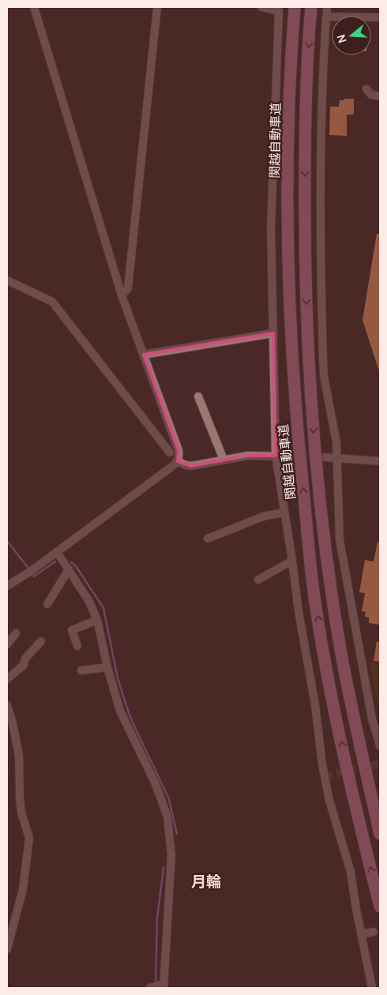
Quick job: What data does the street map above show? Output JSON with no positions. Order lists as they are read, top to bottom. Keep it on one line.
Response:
{"streets":{"highway":["関越自動車道"]},"districts":["月輪"],"north":"left"}
